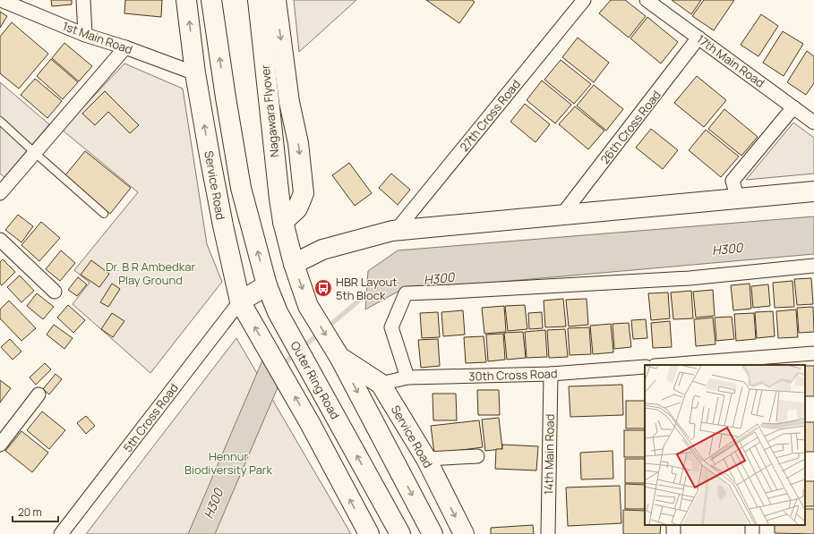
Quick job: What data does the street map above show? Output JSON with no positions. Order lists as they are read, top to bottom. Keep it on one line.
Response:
{"streets":{"main road":["Nagawara Flyover","Service Road","Outer Ring Road"],"street":["1st Main Road","17th Main Road","27th Cross Road","26th Cross Road","30th Cross Road","5th Cross Road","14th Main Road"]},"crossings":[["1st Main Road","Service Road"],["17th Main Road","26th Cross Road"],["Service Road","30th Cross Road"],["Service Road","5th Cross Road"],["30th Cross Road","14th Main Road"]],"water":["H300"],"parks":["Dr. B R Ambedkar Play Ground","Hennur Biodiversity Park"],"places":{"bus stop":["HBR Layout 5th Block"]},"scale_bar":"20 m"}
